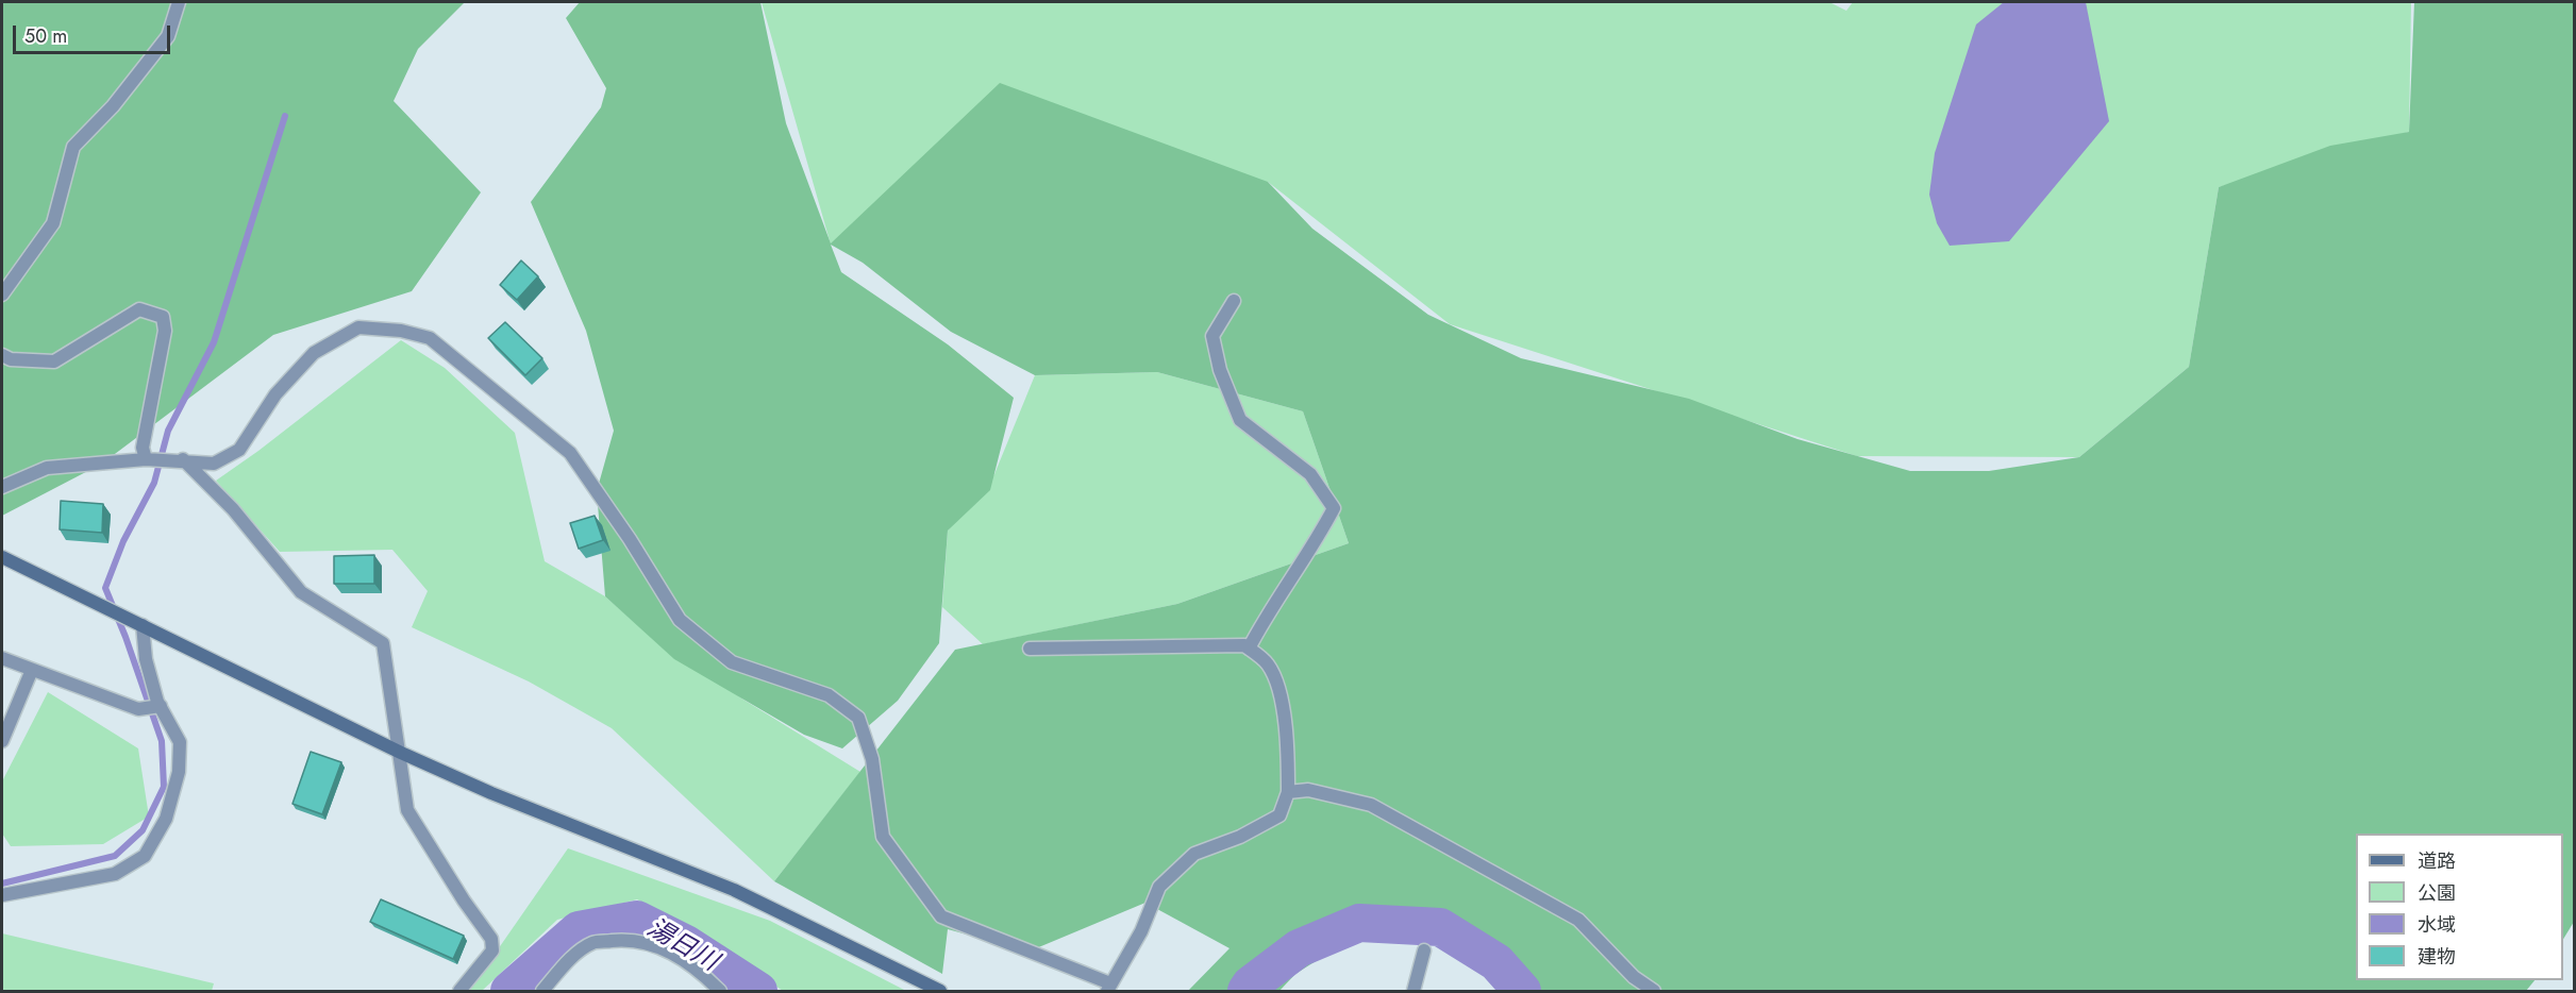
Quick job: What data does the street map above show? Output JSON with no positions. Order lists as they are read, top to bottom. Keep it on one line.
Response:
{"water":["湯日川"],"legend":["道路","公園","水域","建物"],"scale_bar":"50 m"}
